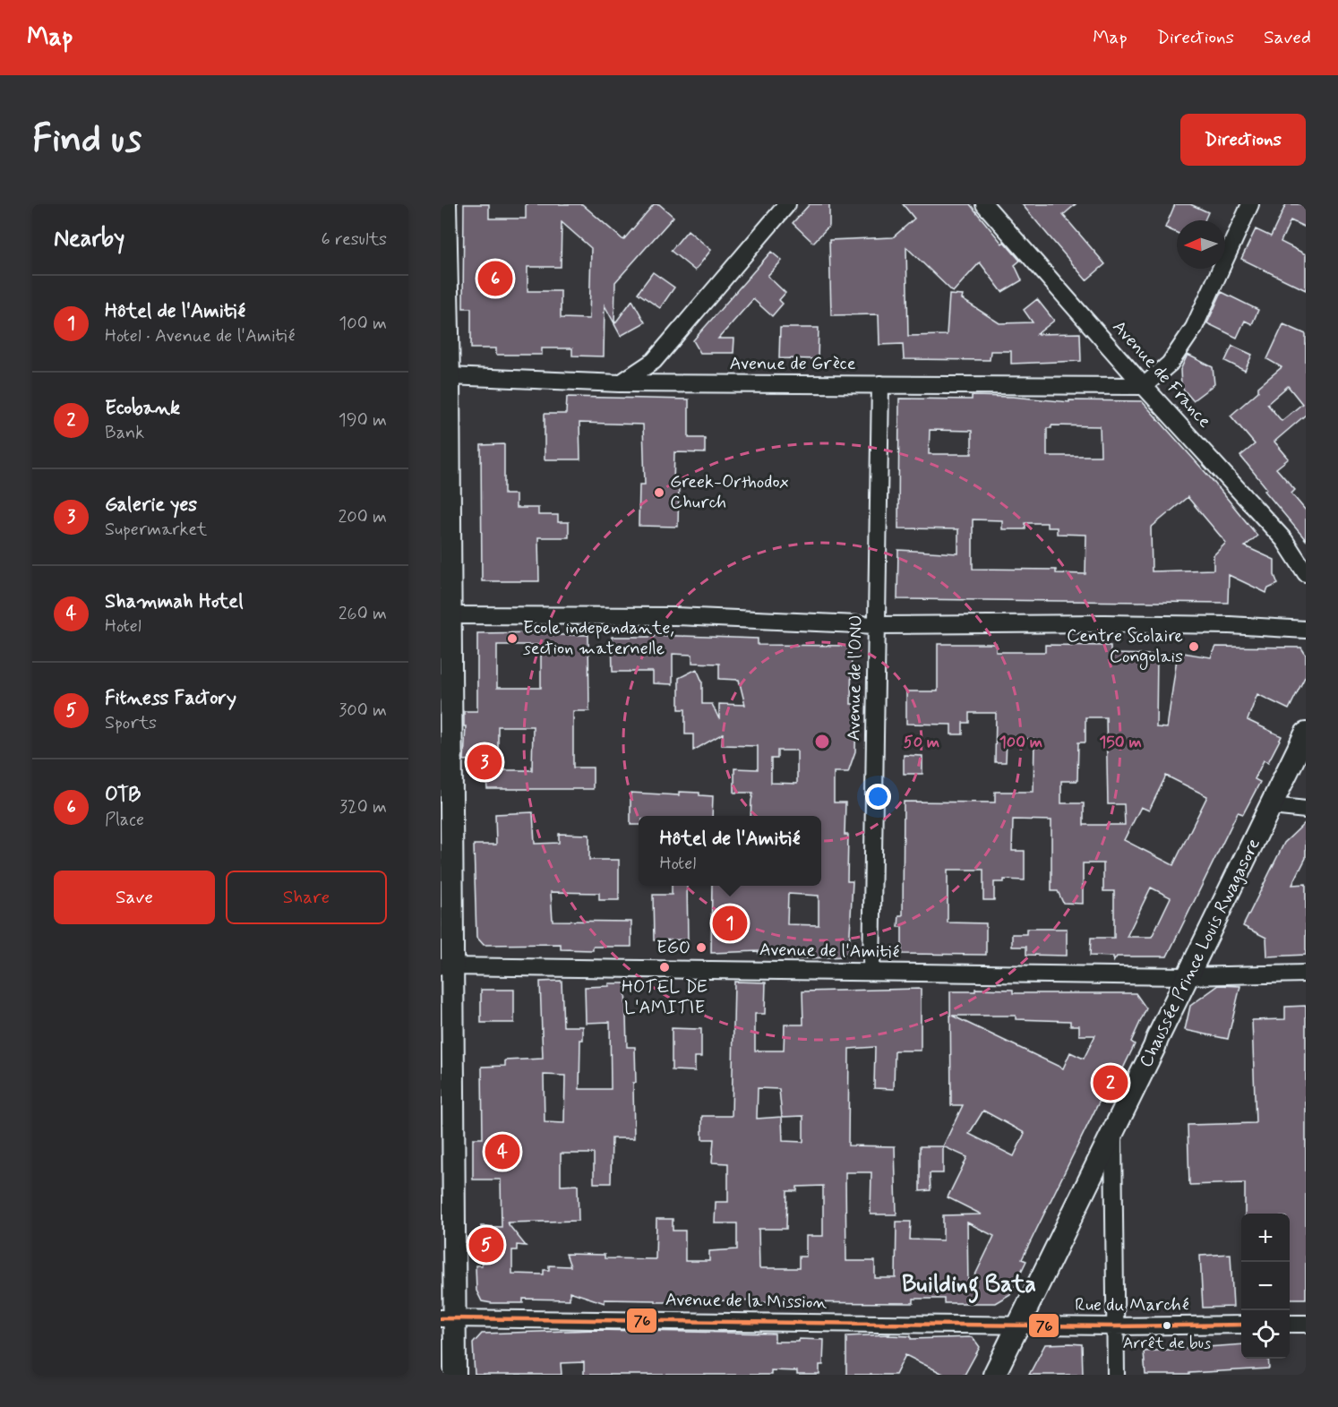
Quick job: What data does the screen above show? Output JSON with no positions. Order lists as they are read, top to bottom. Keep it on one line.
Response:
{"streets":{"street":["Avenue de Grèce","Avenue de France","Avenue de l'ONU","Avenue de l'Amitié","Chaussée Prince Louis Rwagasore","Avenue de la Mission","Rue du Marché"]},"crossings":[["Avenue de Grèce","Avenue de France"],["Avenue de Grèce","Avenue de l'ONU"],["Avenue de l'ONU","Avenue de l'Amitié"],["Avenue de l'Amitié","Chaussée Prince Louis Rwagasore"],["Chaussée Prince Louis Rwagasore","Avenue de la Mission"],["Chaussée Prince Louis Rwagasore","Rue du Marché"],["Avenue de la Mission","Rue du Marché"]],"districts":["Building Bata"],"places":["Greek-Orthodox Church","Ecole independante, section maternelle","Centre Scolaire Congolais","EGO","HOTEL DE L'AMITIE","Arrêt de bus"],"lines":["transit line 76"],"north":"left","page":{"header":"Map","nav":["Map","Directions","Saved"],"buttons":["Directions",["Save","Share"]],"title":"Find us","heading":["Nearby","6 results"],"pins":["6","3","1","2","4","5"],"list":[{"mark":"1","name":"Hôtel de l'Amitié","note":"Hotel · Avenue de l'Amitié","value":"100 m"},{"mark":"2","name":"Ecobank","note":"Bank","value":"190 m"},{"mark":"3","name":"Galerie yes","note":"Supermarket","value":"200 m"},{"mark":"4","name":"Shammah Hotel","note":"Hotel","value":"260 m"},{"mark":"5","name":"Fitness Factory","note":"Sports","value":"300 m"},{"mark":"6","name":"OTB","note":"Place","value":"320 m"}],"popup":["Hôtel de l'Amitié","Hotel"],"map_buttons":["+","−"]},"rings":["50 m","100 m","150 m"]}
